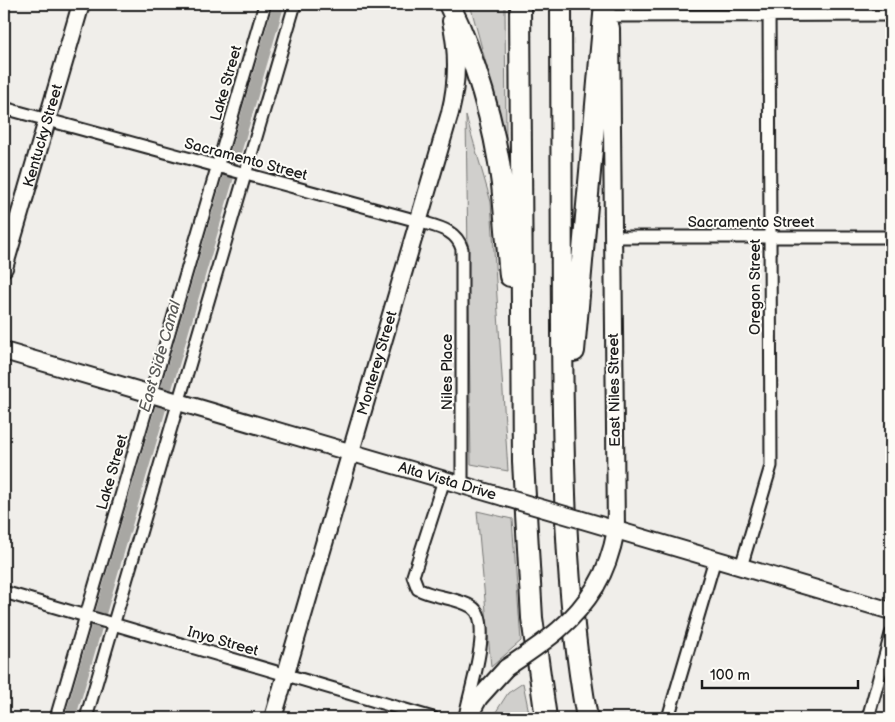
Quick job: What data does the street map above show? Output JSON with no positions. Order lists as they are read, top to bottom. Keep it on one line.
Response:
{"streets":{"main road":["Kentucky Street","Monterey Street","East Niles Street","Alta Vista Drive"],"street":["Lake Street","Sacramento Street","Oregon Street","Niles Place","Inyo Street"]},"crossings":[["Lake Street","Sacramento Street"],["Lake Street","Alta Vista Drive"],["Lake Street","Inyo Street"],["Kentucky Street","Sacramento Street"],["Sacramento Street","Oregon Street"],["Sacramento Street","Monterey Street"],["Sacramento Street","Niles Place"],["Sacramento Street","East Niles Street"],["Oregon Street","Alta Vista Drive"],["Monterey Street","Alta Vista Drive"],["Monterey Street","Inyo Street"],["Niles Place","Alta Vista Drive"],["East Niles Street","Alta Vista Drive"]],"water":["East Side Canal"],"scale_bar":"100 m"}
